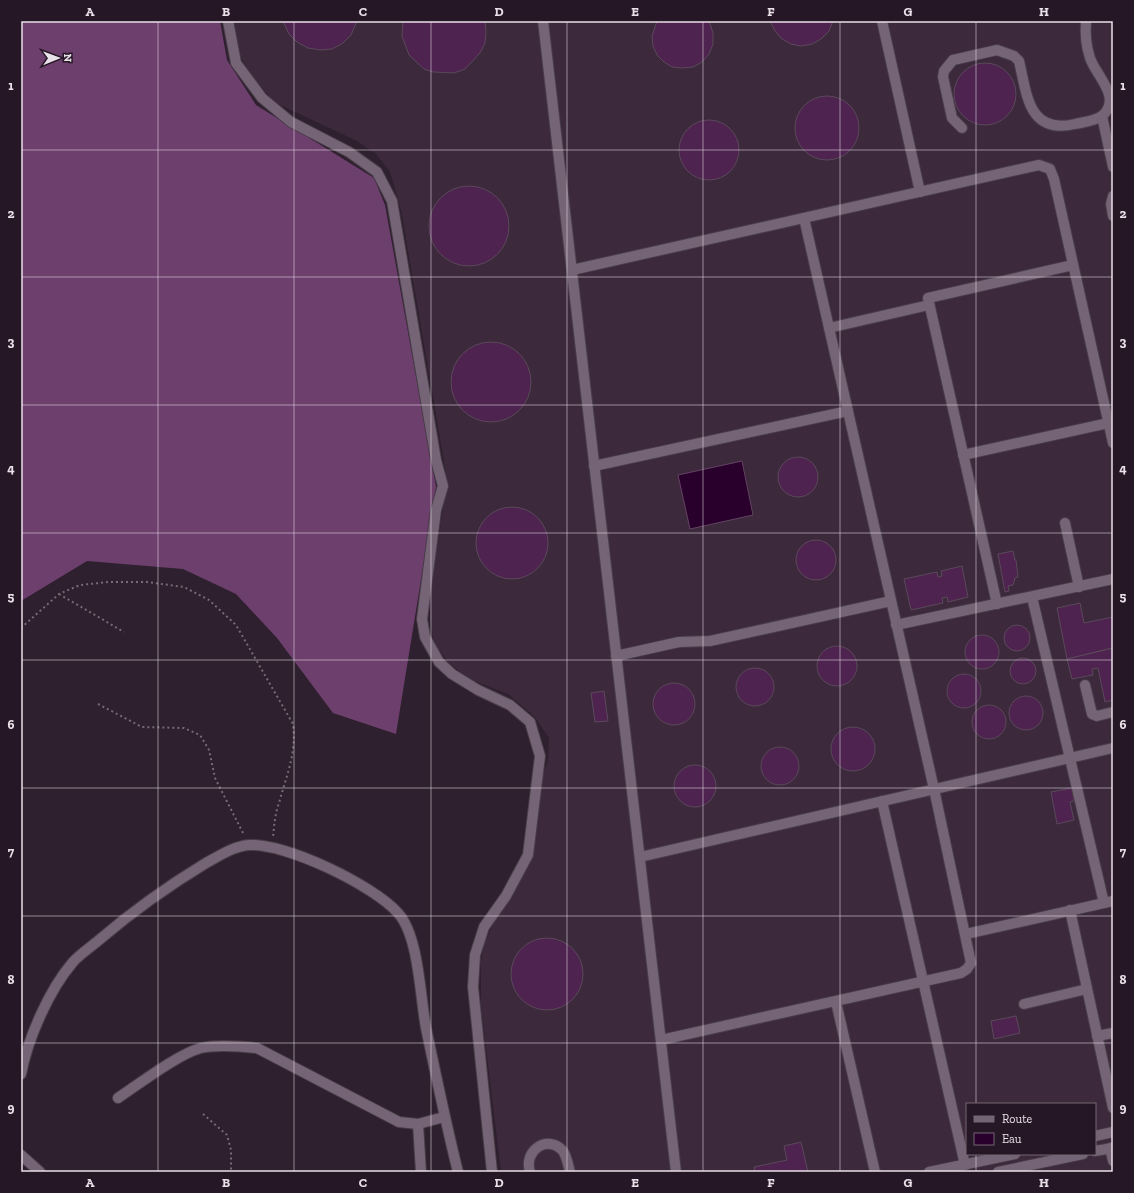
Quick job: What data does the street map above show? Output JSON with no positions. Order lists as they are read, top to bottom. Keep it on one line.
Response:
{"legend":["Route","Eau"],"north":"right","grid":{"columns":["A","B","C","D","E","F","G","H"],"rows":["1","2","3","4","5","6","7","8","9"]}}
